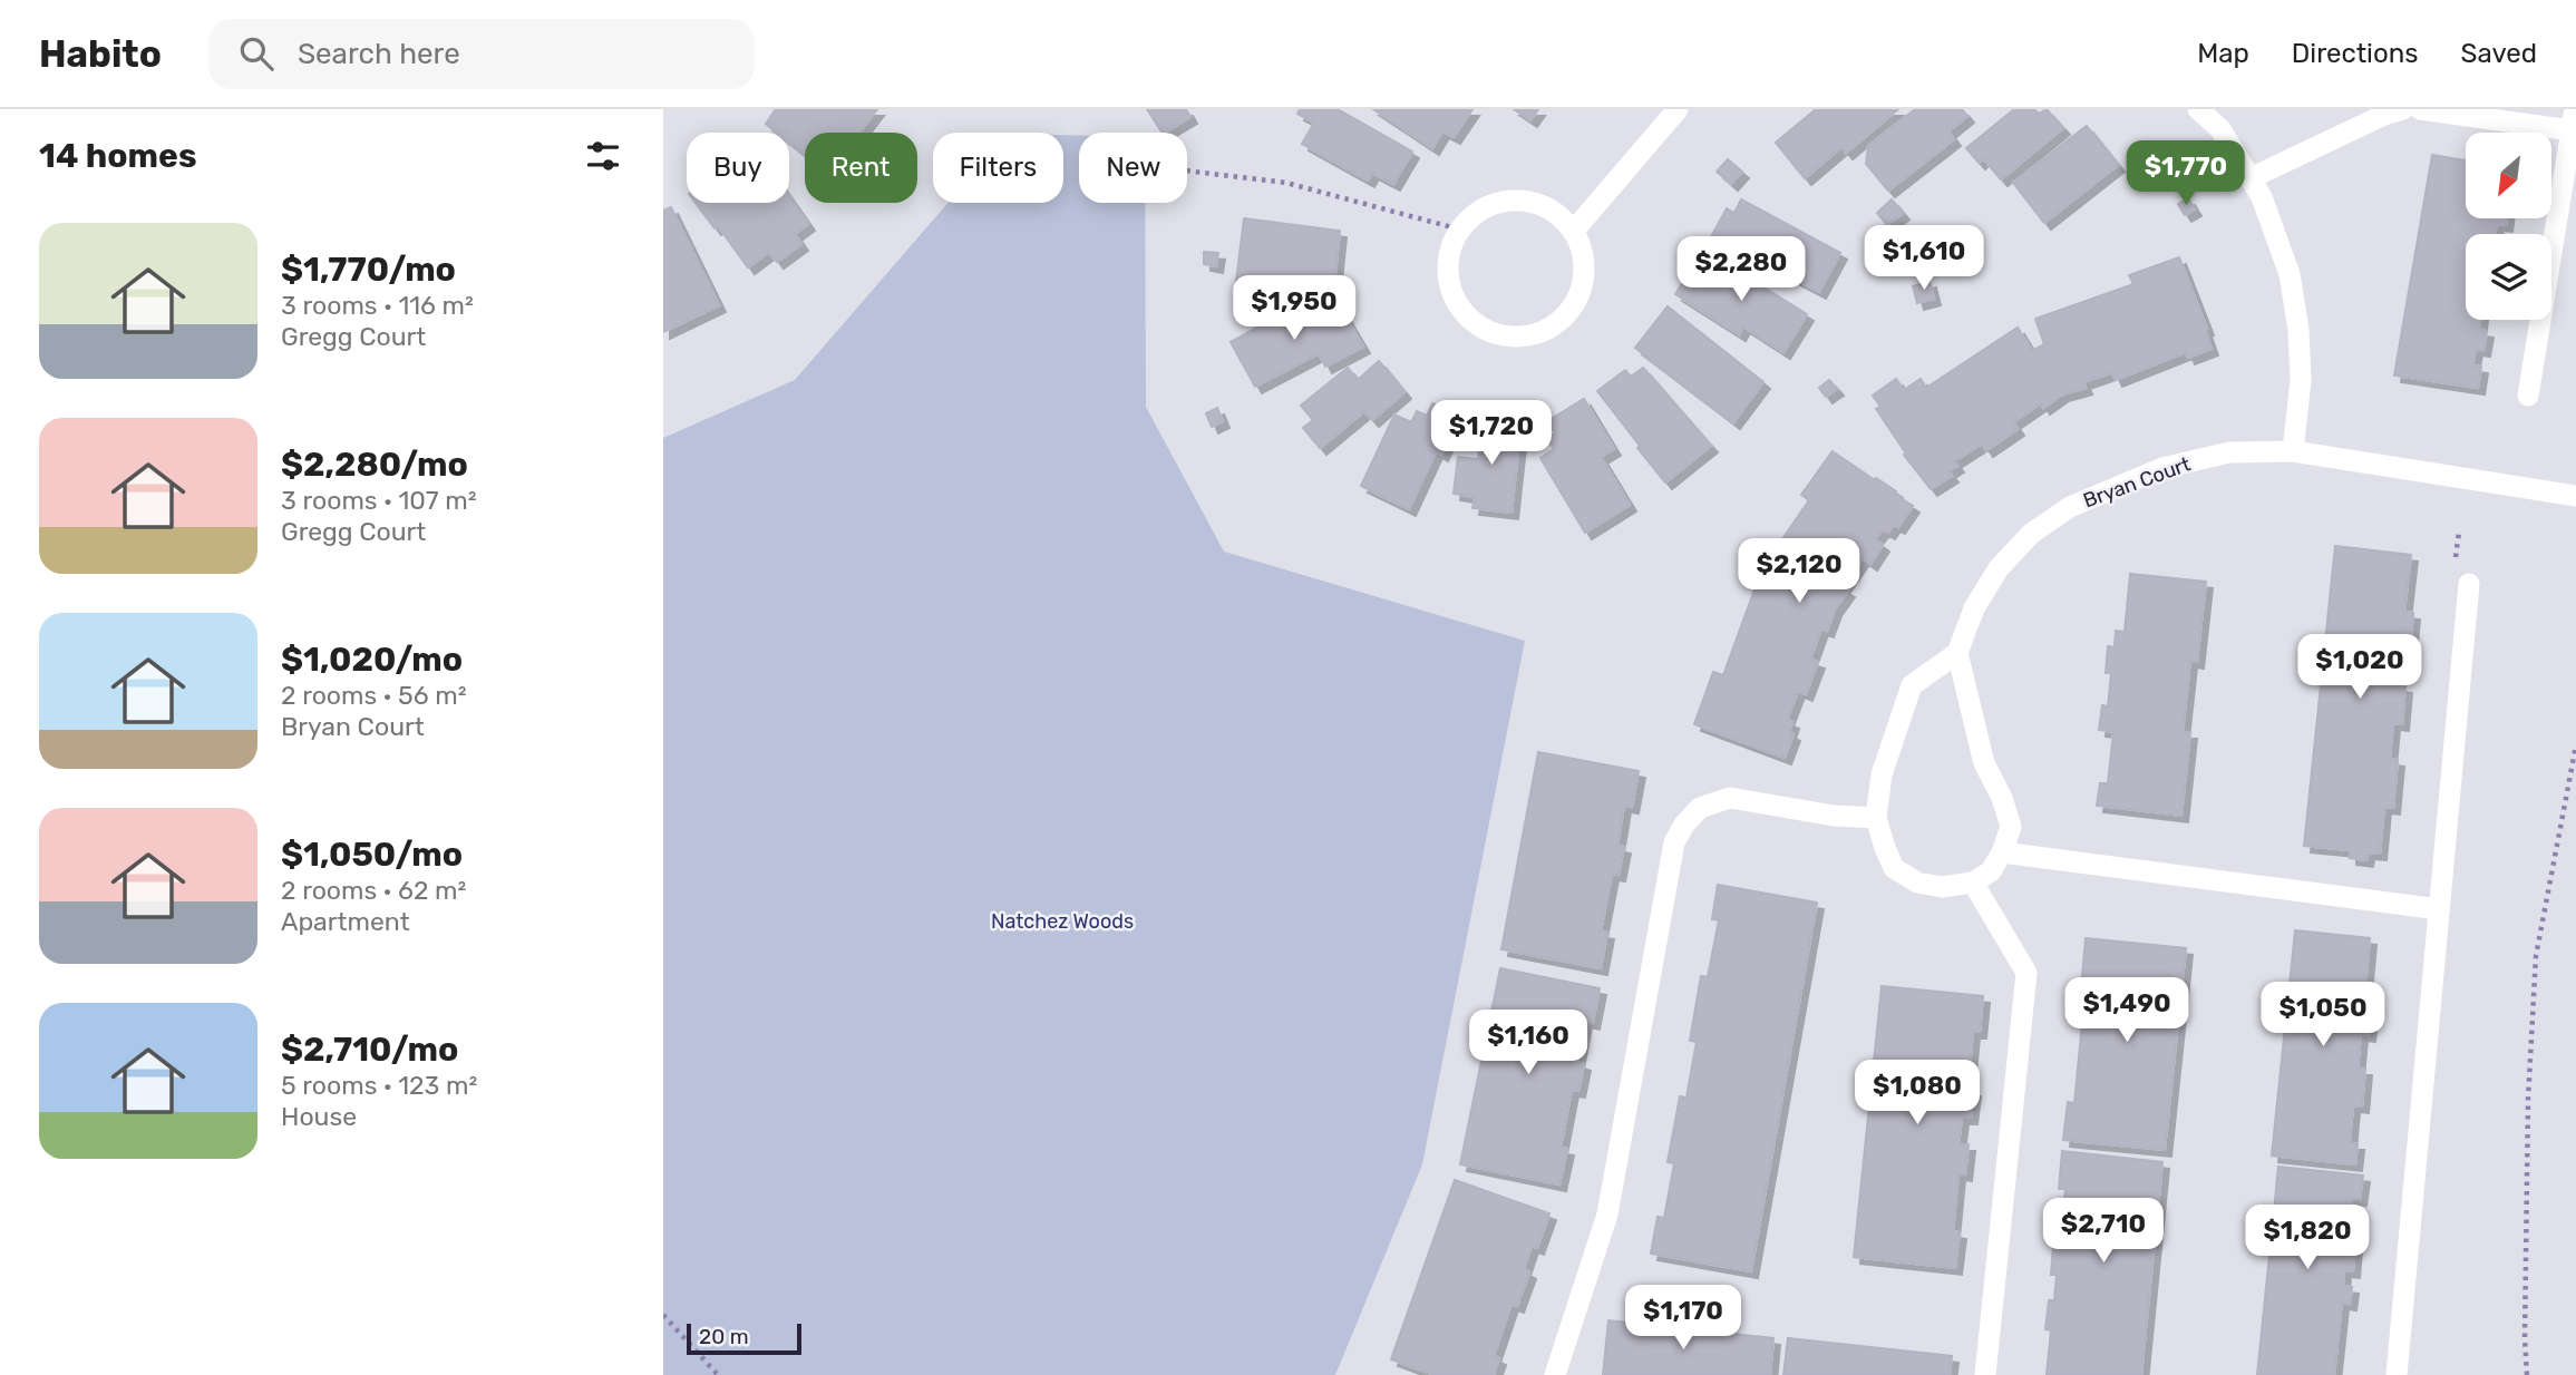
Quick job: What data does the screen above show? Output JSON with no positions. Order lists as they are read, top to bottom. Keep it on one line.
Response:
{"streets":{"street":["Bryan Court"]},"parks":["Natchez Woods"],"scale_bar":"20 m","north":"bottom left","page":{"header":"Habito","search":"Search here","nav":["Map","Directions","Saved"],"heading":"14 homes","chip":["Buy","Rent","Filters","New"],"price":["$1,770","$1,610","$2,280","$1,950","$1,720","$2,120","$1,020","$1,490","$1,050","$1,160","$1,080","$2,710","$1,820","$1,170"],"list":[{"name":"$1,770/mo","note":"3 rooms · 116 m² · Gregg Court"},{"name":"$2,280/mo","note":"3 rooms · 107 m² · Gregg Court"},{"name":"$1,020/mo","note":"2 rooms · 56 m² · Bryan Court"},{"name":"$1,050/mo","note":"2 rooms · 62 m² · Apartment"},{"name":"$2,710/mo","note":"5 rooms · 123 m² · House"}],"scale":"20 m"}}
